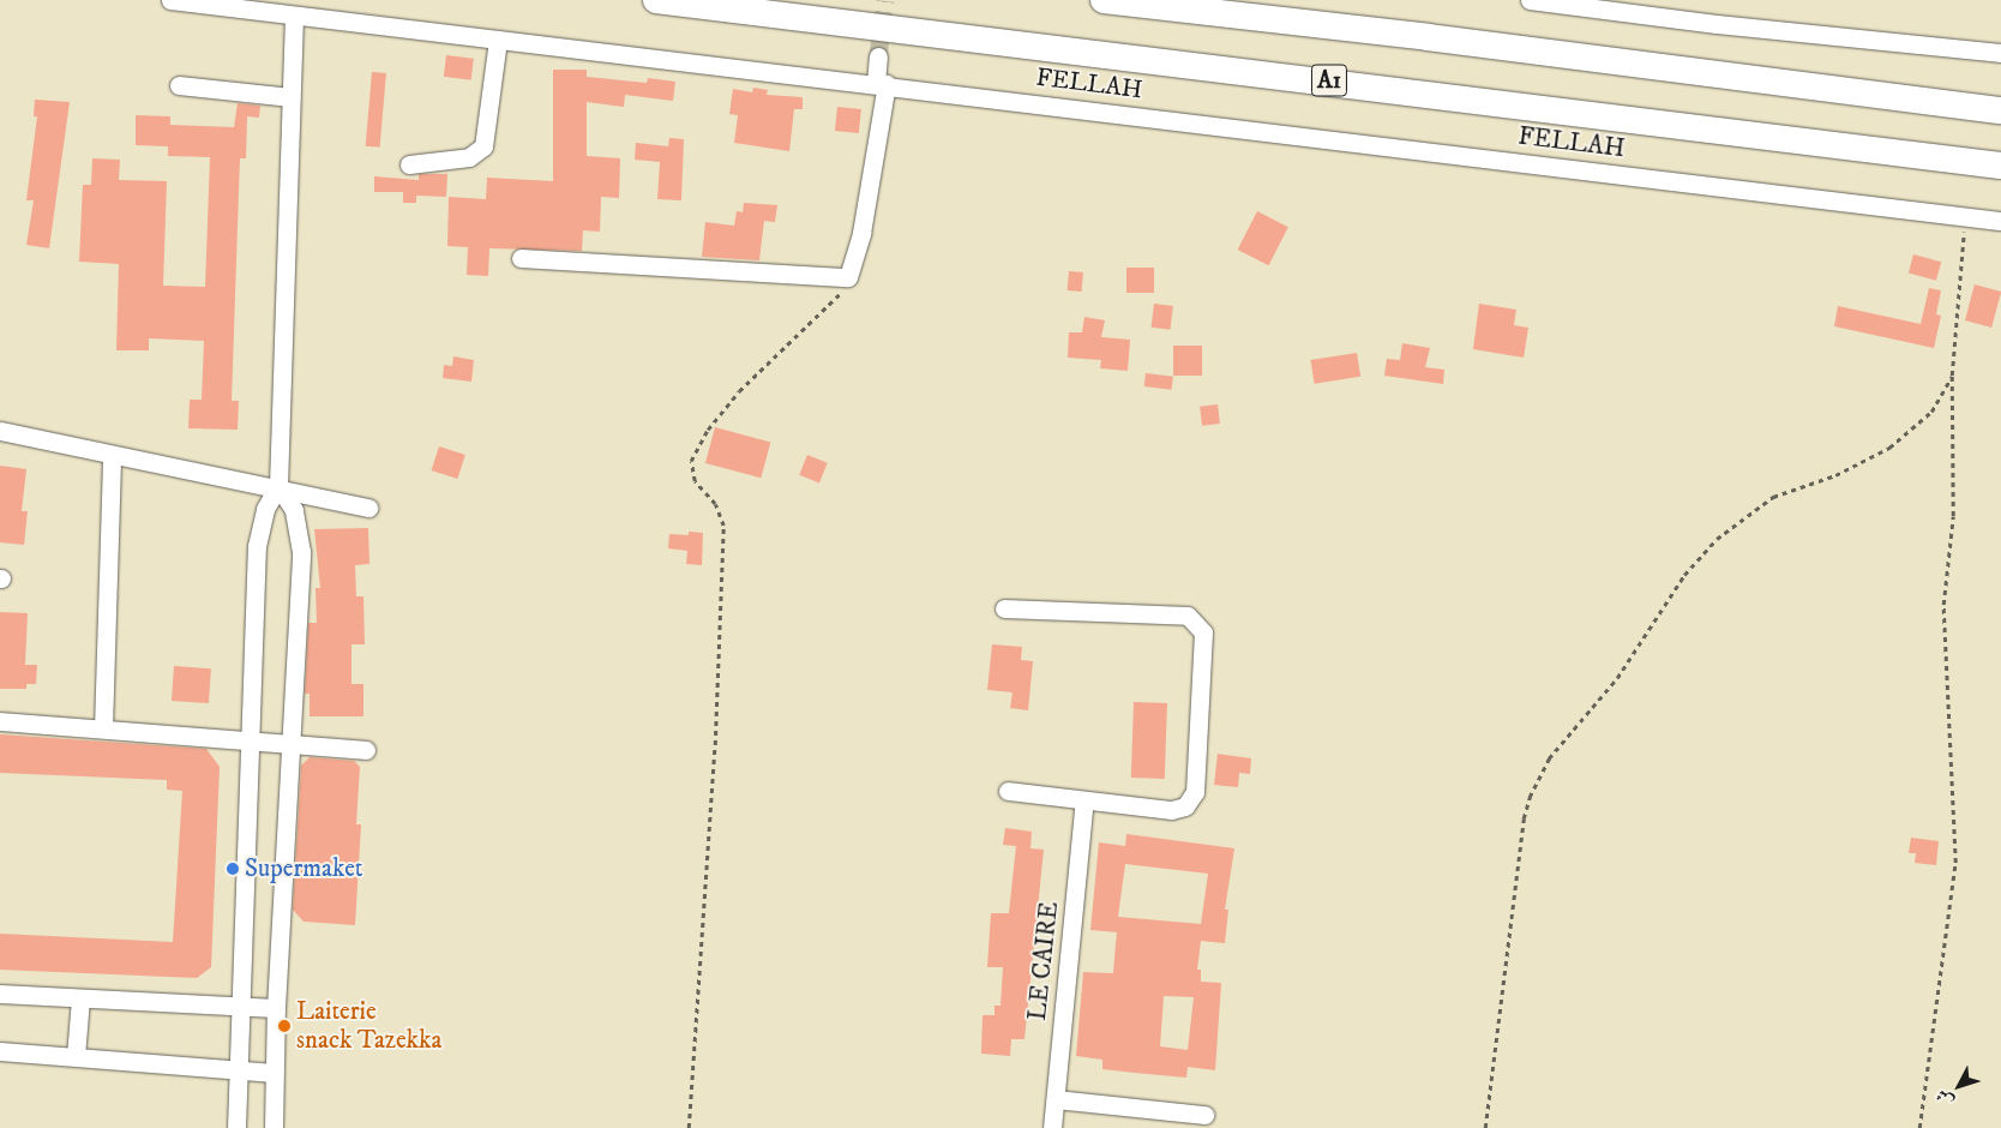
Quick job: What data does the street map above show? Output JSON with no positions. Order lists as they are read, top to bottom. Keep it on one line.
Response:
{"streets":{"highway":["A1"],"street":["FELLAH","LE CAIRE"]},"places":["Supermaket","Laiterie snack Tazekka"],"north":"bottom left"}
